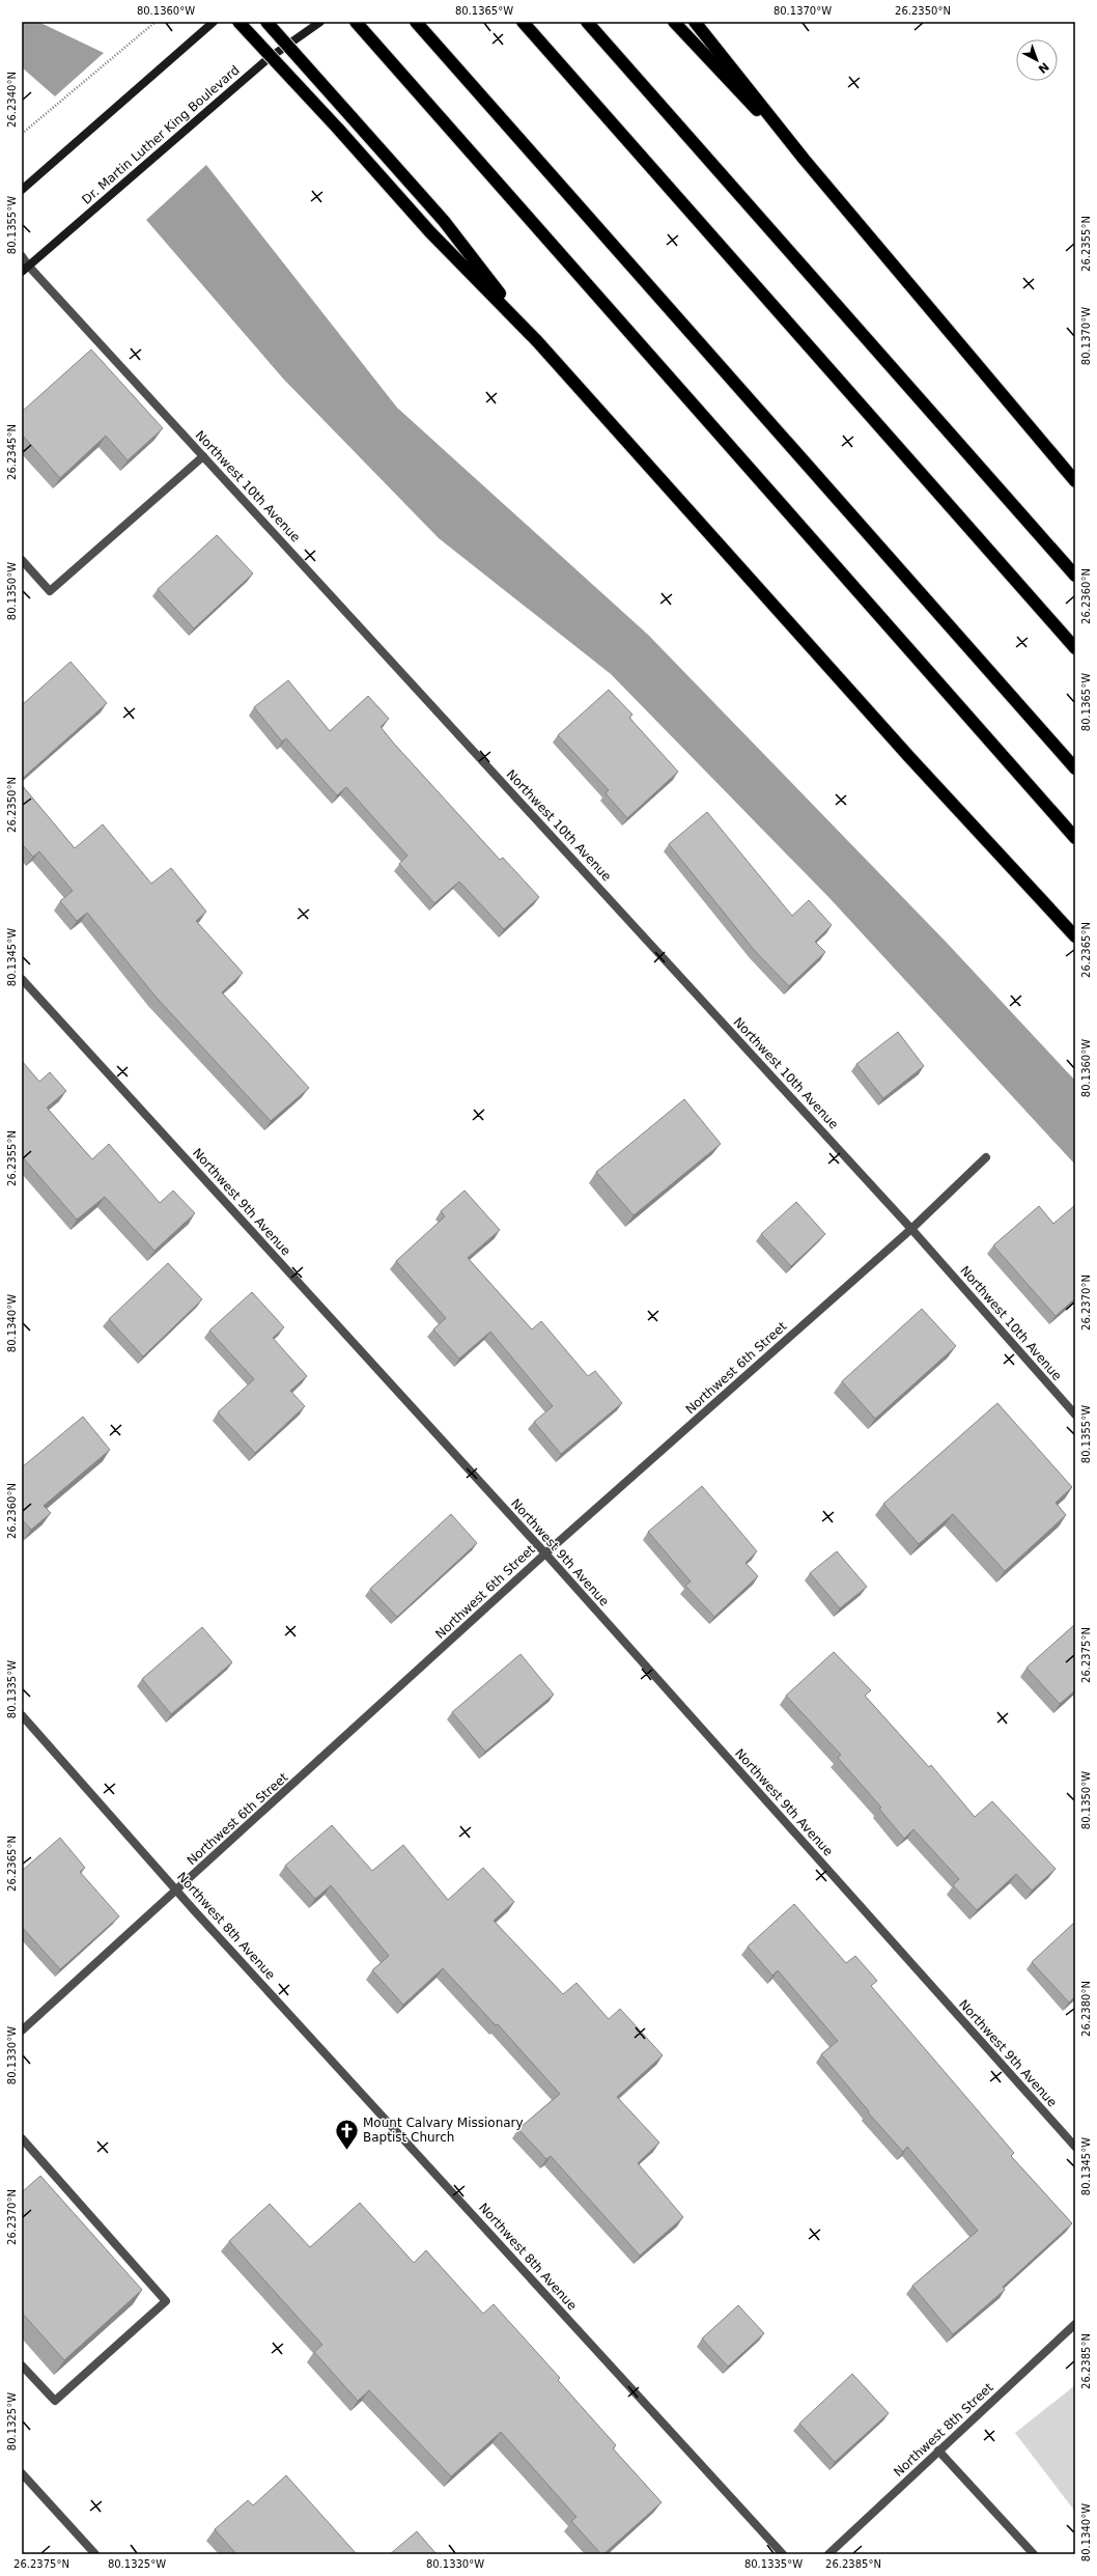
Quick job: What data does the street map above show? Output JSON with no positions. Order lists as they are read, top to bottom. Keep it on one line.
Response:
{"streets":{"main road":["Dr. Martin Luther King Boulevard"],"street":["Northwest 10th Avenue","Northwest 9th Avenue","Northwest 6th Street","Northwest 8th Avenue","Northwest 8th Street"]},"crossings":[["Dr. Martin Luther King Boulevard","Northwest 10th Avenue"],["Northwest 10th Avenue","Northwest 6th Street"],["Northwest 9th Avenue","Northwest 6th Street"],["Northwest 6th Street","Northwest 8th Avenue"]],"places":{"church":["Mount Calvary Missionary Baptist Church"]},"north":"bottom right","coordinates":["80.1360°W","80.1365°W","80.1370°W","26.2350°N","26.2340°N","80.1355°W","26.2355°N","26.2345°N","80.1350°W","26.2360°N","26.2365°N","80.1345°W","26.2370°N","80.1340°W","26.2375°N","80.1335°W","26.2380°N","80.1330°W","26.2385°N","80.1325°W"]}
